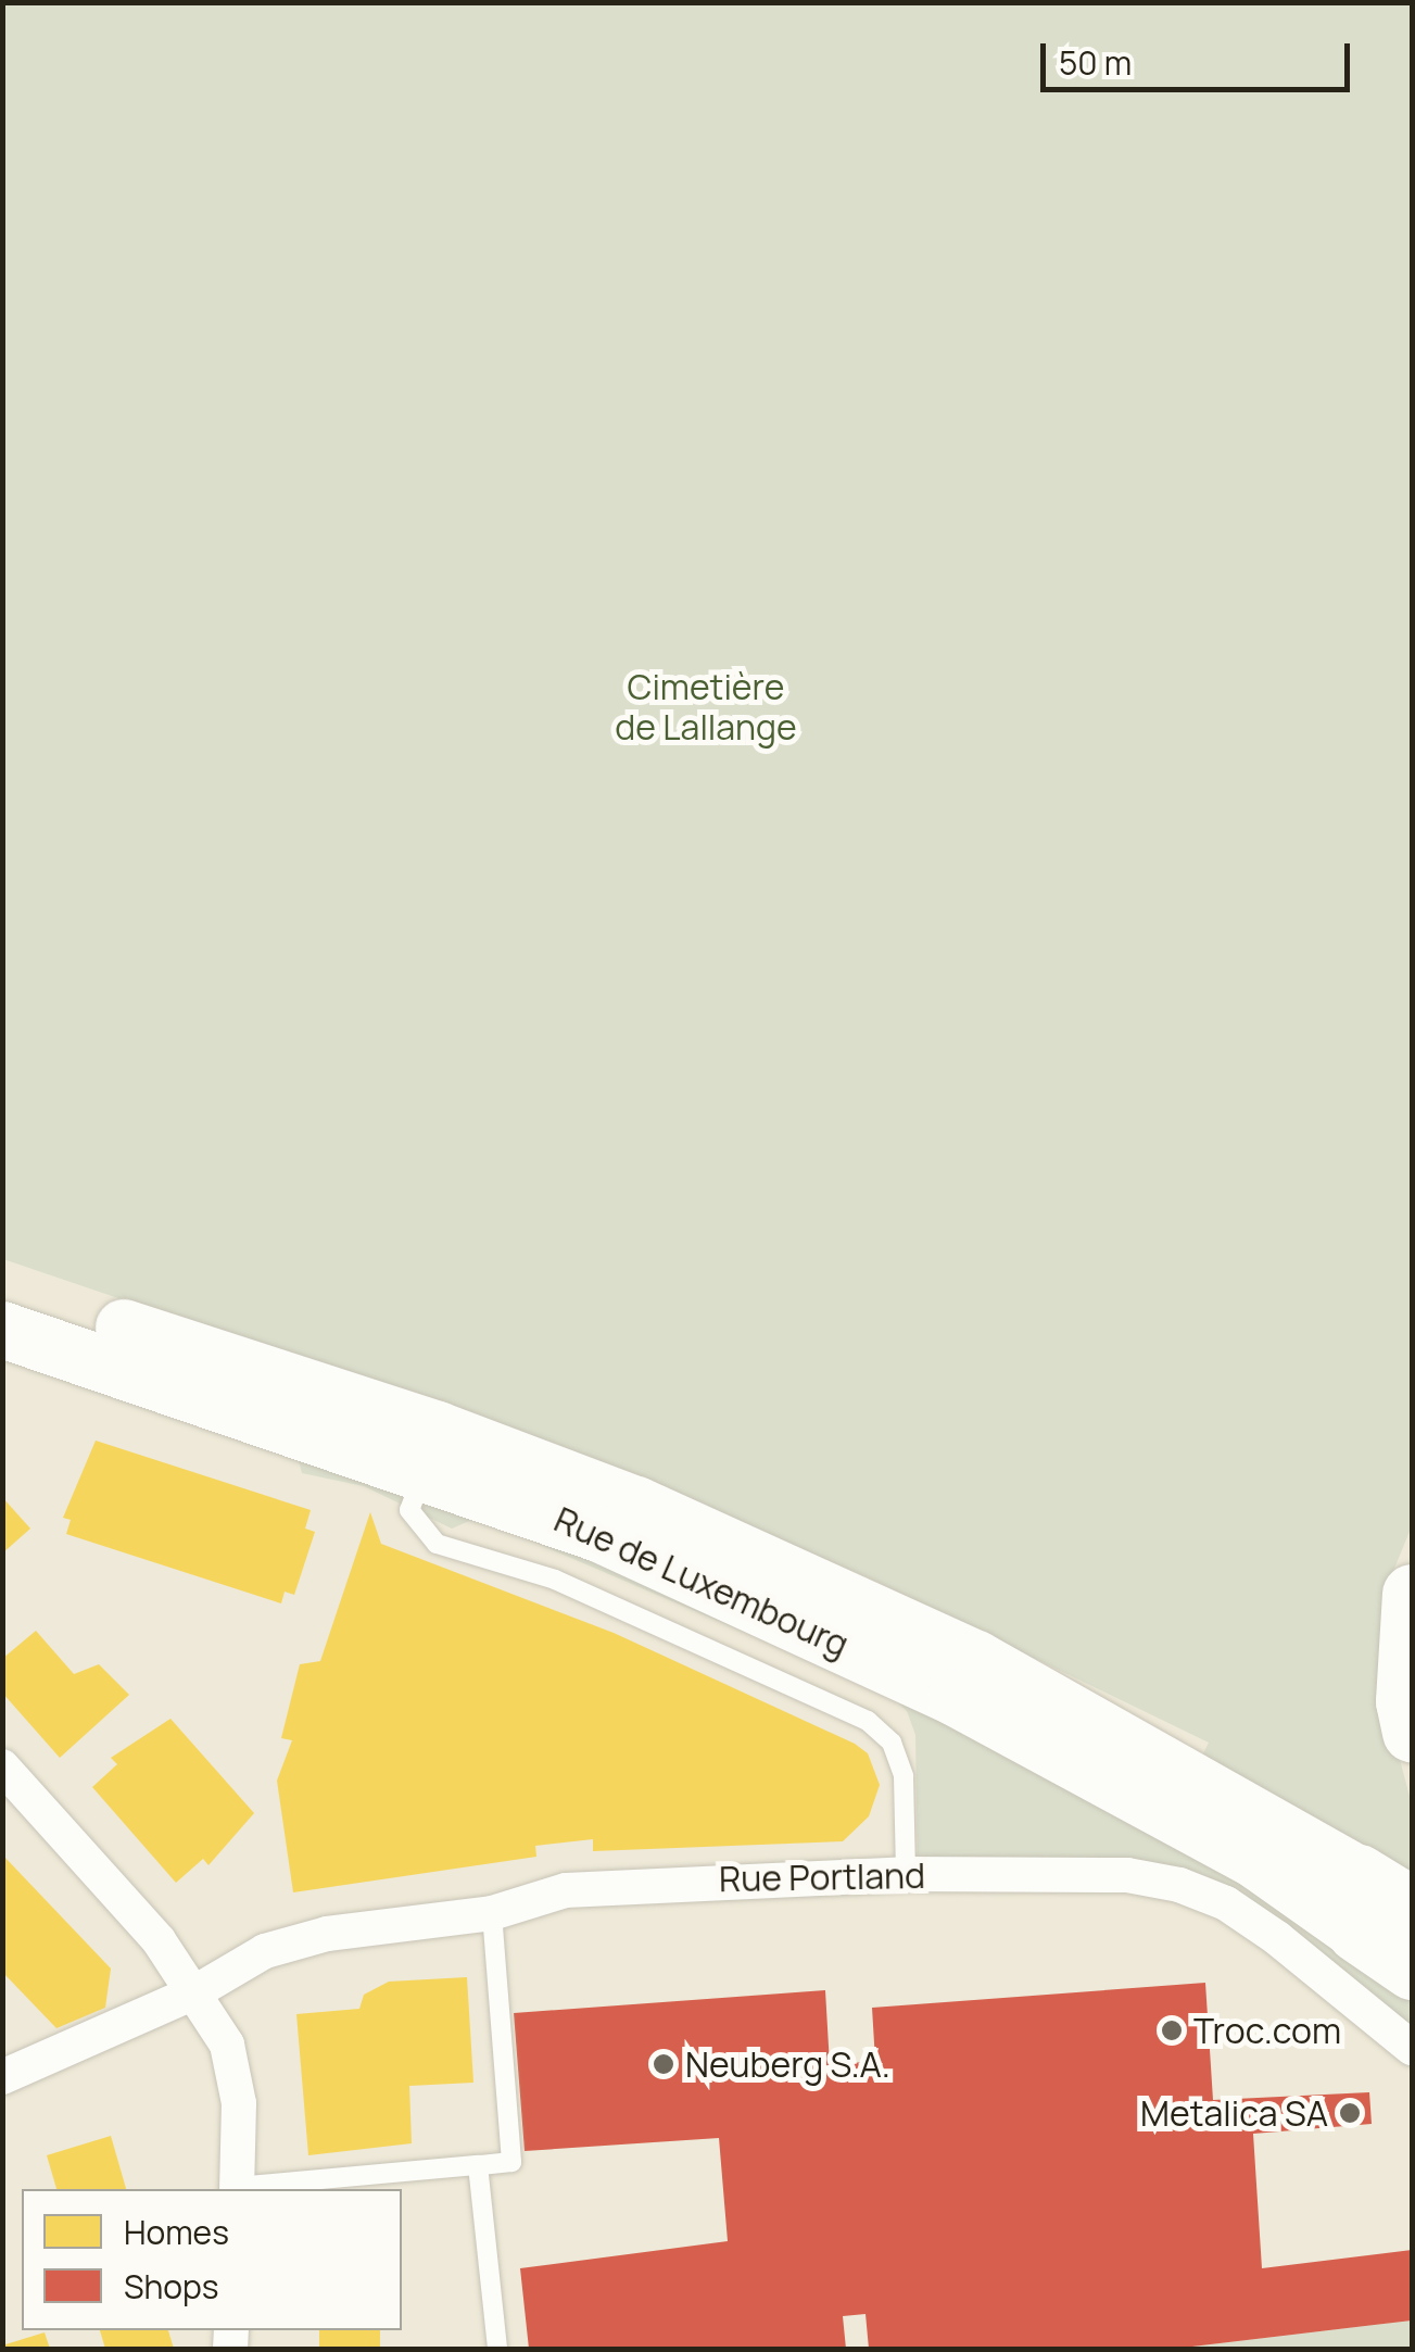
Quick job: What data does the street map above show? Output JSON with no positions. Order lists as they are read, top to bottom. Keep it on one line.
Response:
{"streets":{"main road":["Rue de Luxembourg"],"street":["Rue Portland"]},"parks":["Cimetière de Lallange"],"places":["Troc.com","Neuberg S.A.","Metalica SA"],"legend":["Homes","Shops"],"scale_bar":"50 m"}
